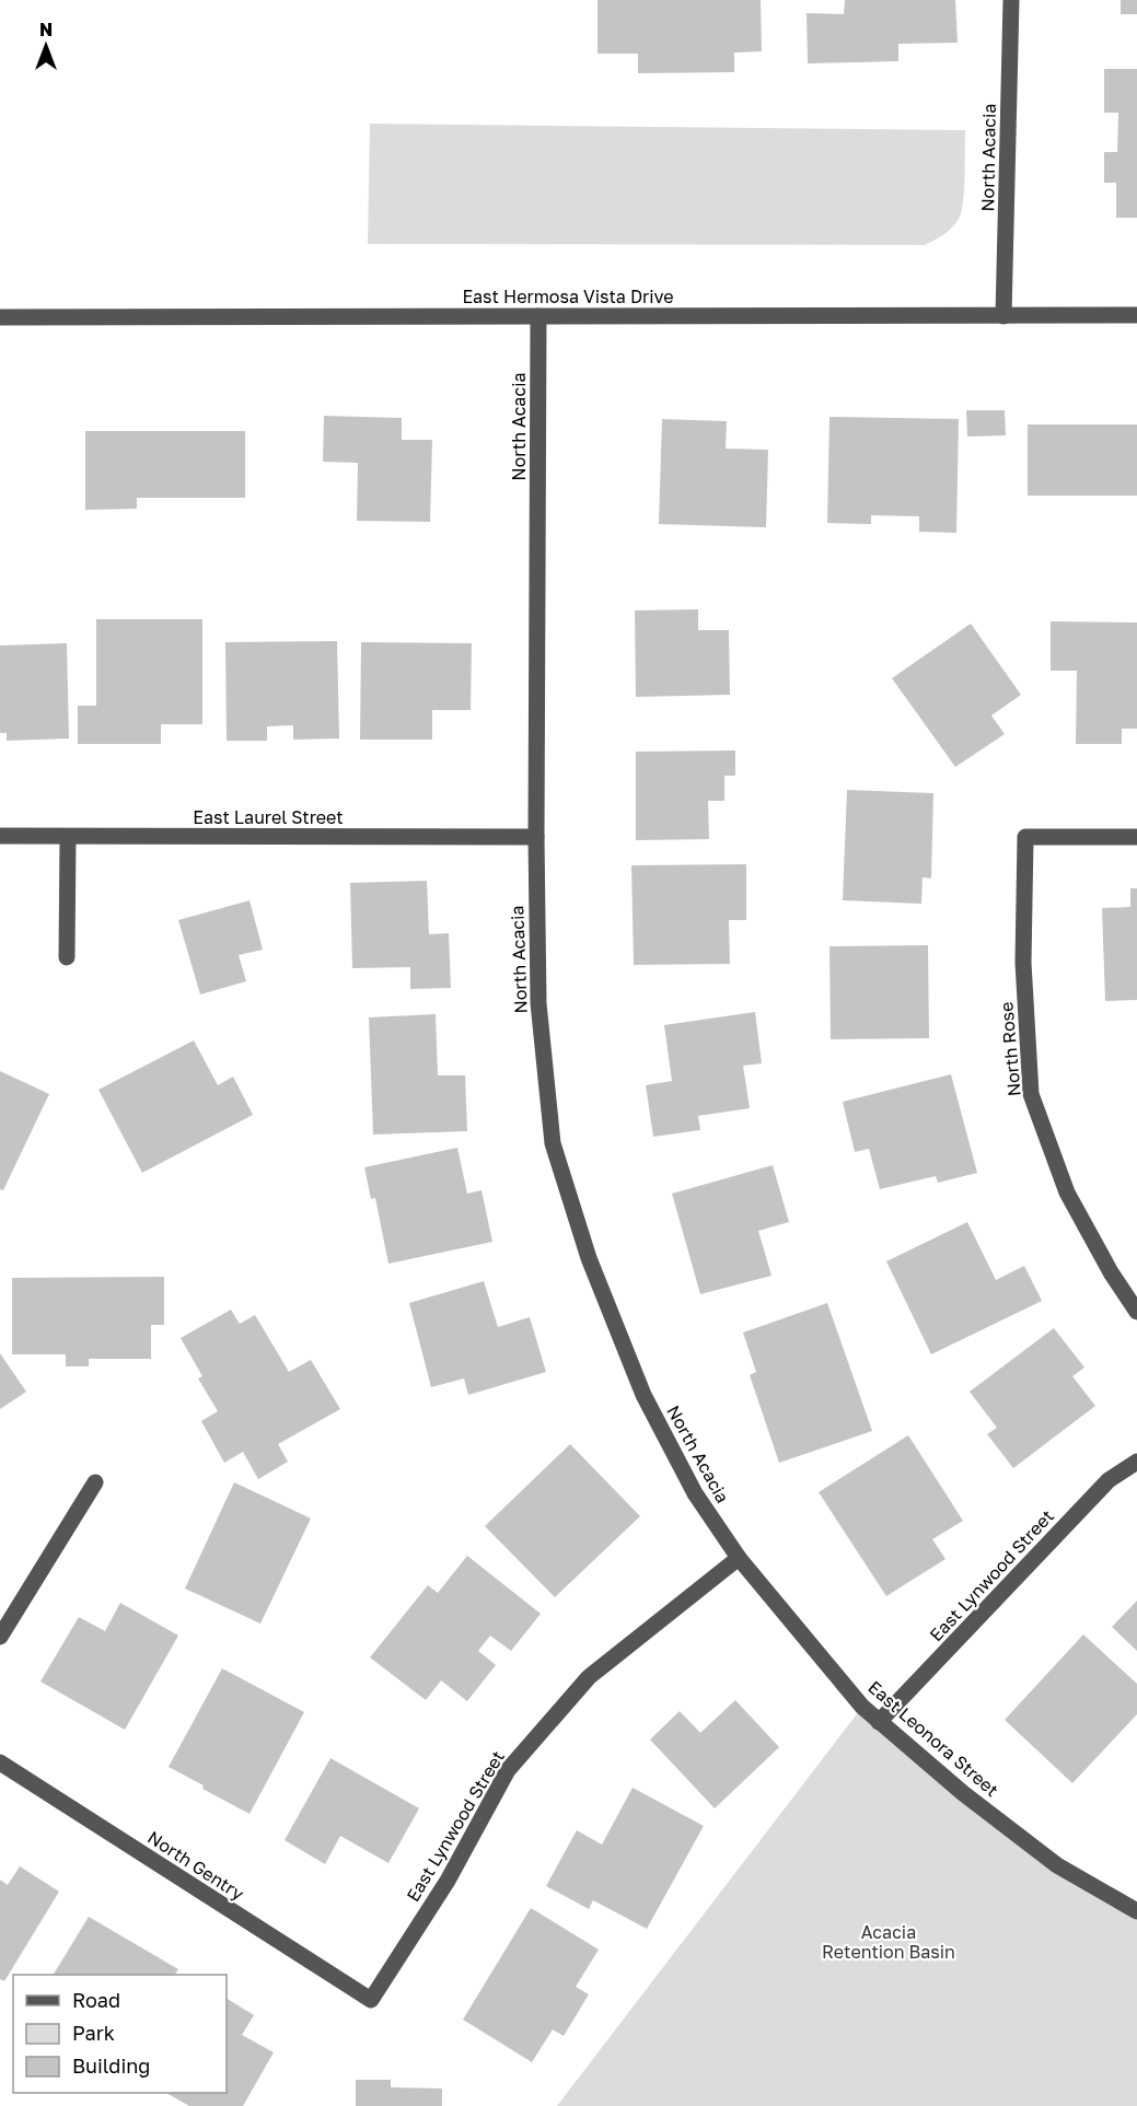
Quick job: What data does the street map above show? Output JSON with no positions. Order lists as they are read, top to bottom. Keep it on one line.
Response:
{"streets":{"street":["North Acacia","East Hermosa Vista Drive","East Laurel Street","North Rose","East Lynwood Street","East Leonora Street","North Gentry"]},"crossings":[["North Acacia","East Hermosa Vista Drive"],["North Acacia","East Laurel Street"],["North Acacia","East Lynwood Street"],["North Acacia","East Leonora Street"],["East Lynwood Street","East Leonora Street"],["East Lynwood Street","North Gentry"]],"parks":["Acacia Retention Basin"],"legend":["Road","Park","Building"],"north":"top"}
